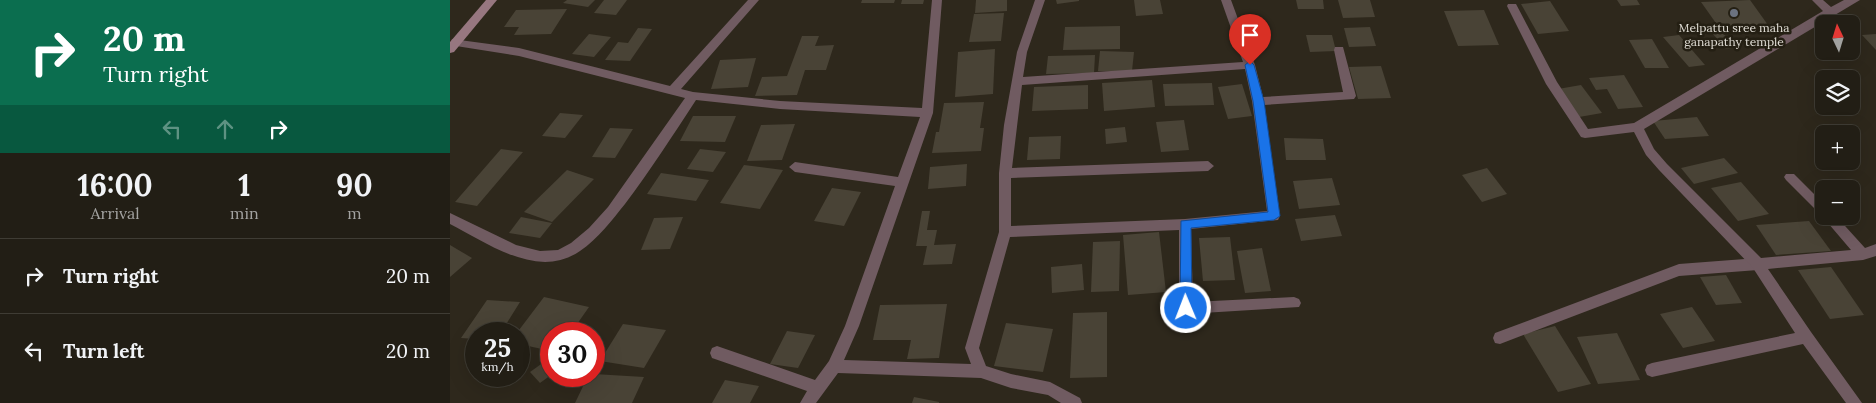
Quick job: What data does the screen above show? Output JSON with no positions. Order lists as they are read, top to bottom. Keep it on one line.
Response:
{"places":["Melpattu sree maha ganapathy temple"],"north":"top","page":{"turn":["20 m","Turn right"],"map_buttons":["+","−"],"eta":["16:00","Arrival","1","min","90","m"],"list":[{"name":"Turn right","value":"20 m"},{"name":"Turn left","value":"20 m"}],"speed":"25 km/h","limit":"30"}}
